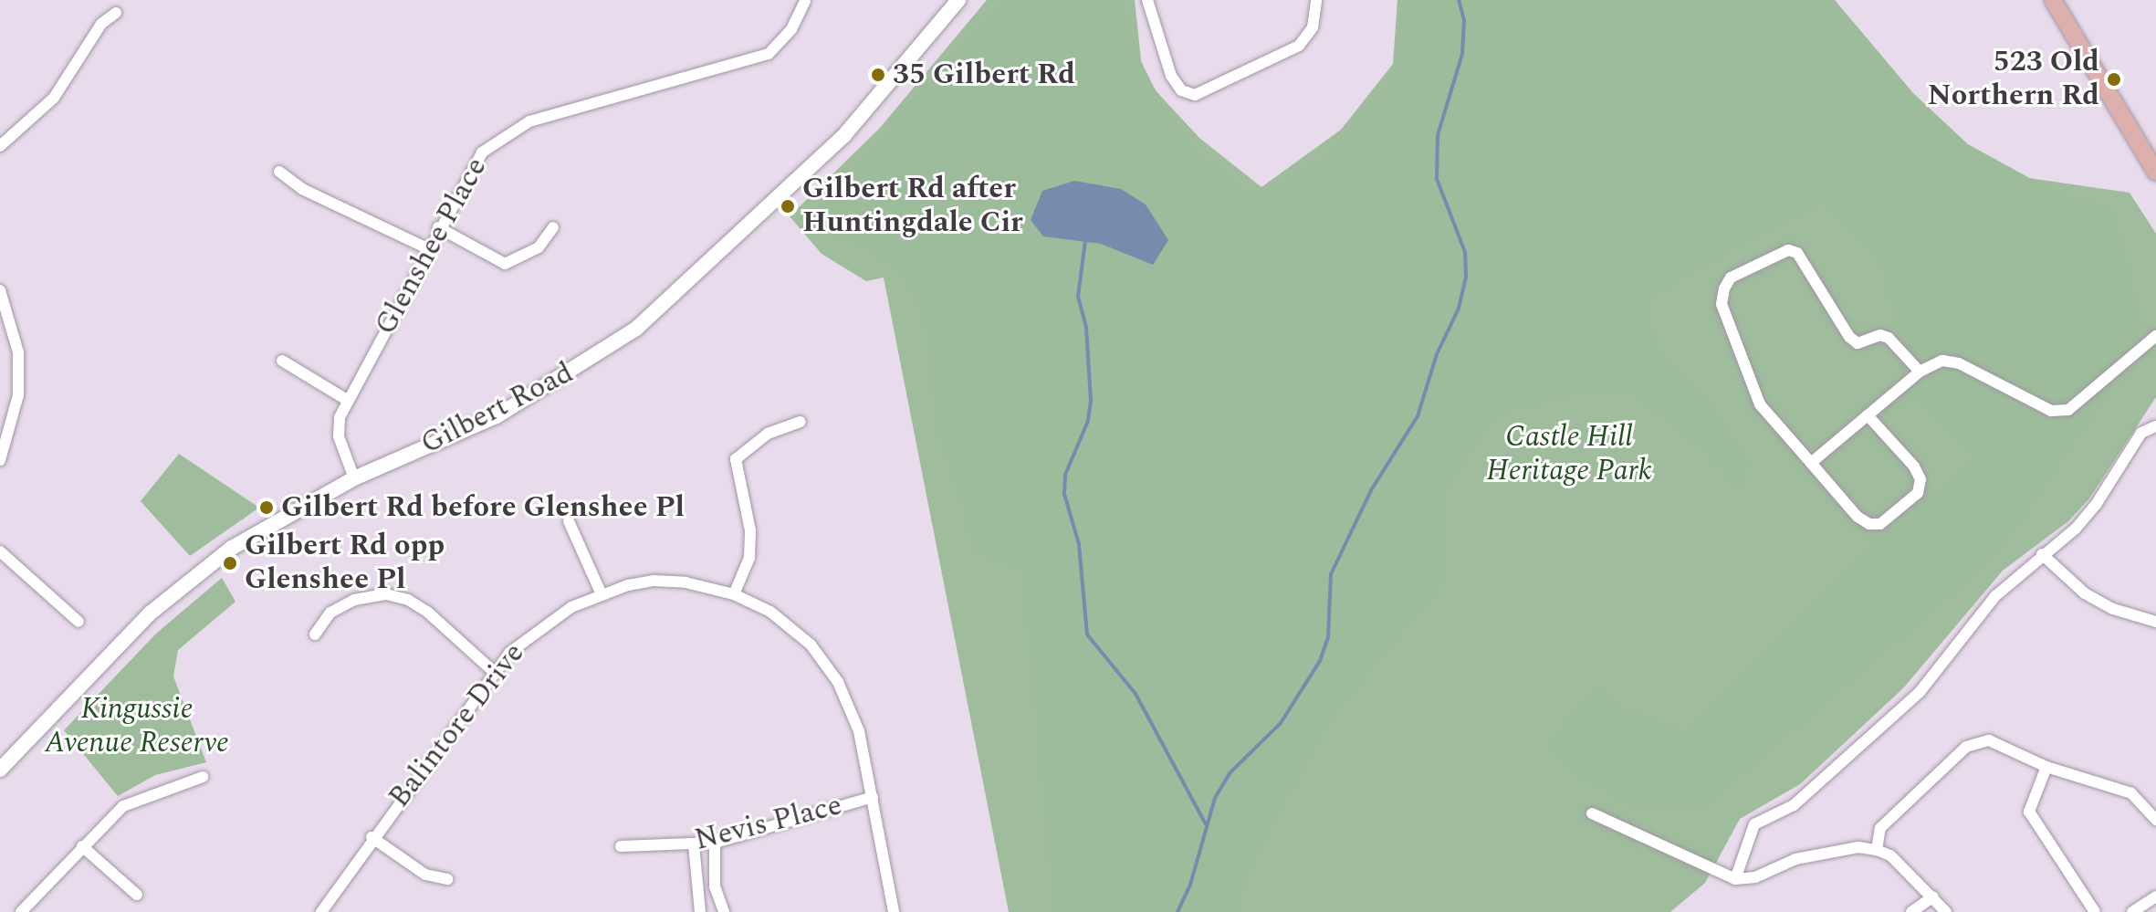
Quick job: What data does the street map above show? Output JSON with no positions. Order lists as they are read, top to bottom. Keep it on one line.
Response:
{"streets":{"main road":["Gilbert Road"],"street":["Glenshee Place","Balintore Drive","Nevis Place"]},"crossings":[["Glenshee Place","Gilbert Road"],["Balintore Drive","Nevis Place"]],"parks":["Castle Hill Heritage Park","Kingussie Avenue Reserve"],"places":["35 Gilbert Rd","523 Old Northern Rd","Gilbert Rd after Huntingdale Cir","Gilbert Rd before Glenshee Pl","Gilbert Rd opp Glenshee Pl"]}
